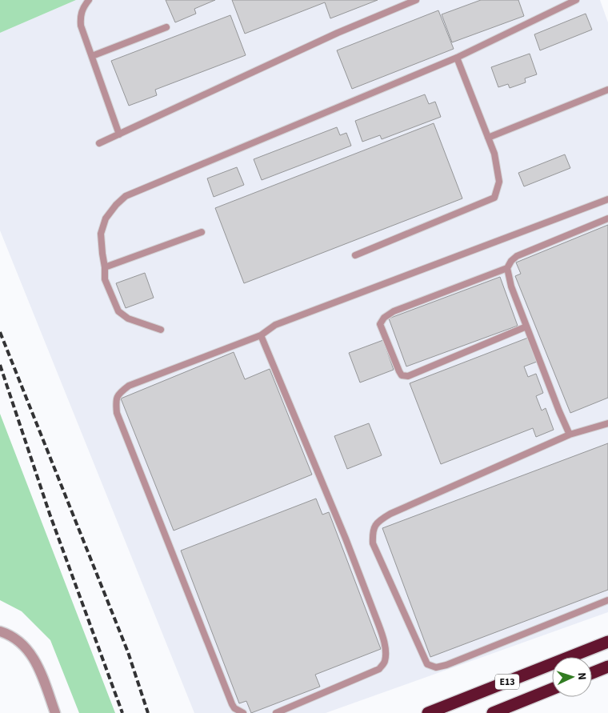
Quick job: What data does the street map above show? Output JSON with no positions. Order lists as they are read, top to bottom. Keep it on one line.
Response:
{"streets":{"highway":["E13"]},"north":"right"}
